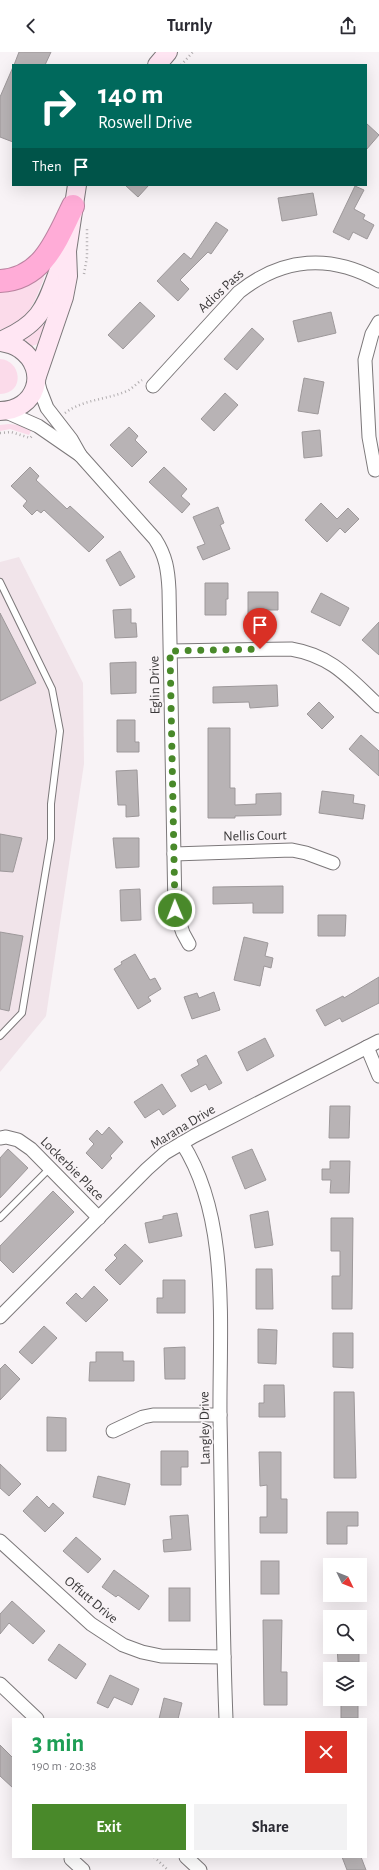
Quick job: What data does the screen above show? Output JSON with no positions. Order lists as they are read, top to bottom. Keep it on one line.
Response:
{"streets":{"street":["Adios Pass","Eglin Drive","Nellis Court","Marana Drive","Lockerbie Place","Langley Drive","Offutt Drive"]},"crossings":[["Eglin Drive","Nellis Court"],["Marana Drive","Lockerbie Place"],["Marana Drive","Langley Drive"],["Langley Drive","Offutt Drive"]],"north":"bottom right","page":{"header":"Turnly","turn":["140 m","Roswell Drive"],"then":"Then","heading":["3 min","190 m · 20:38"],"buttons":["Exit","Share"]}}
